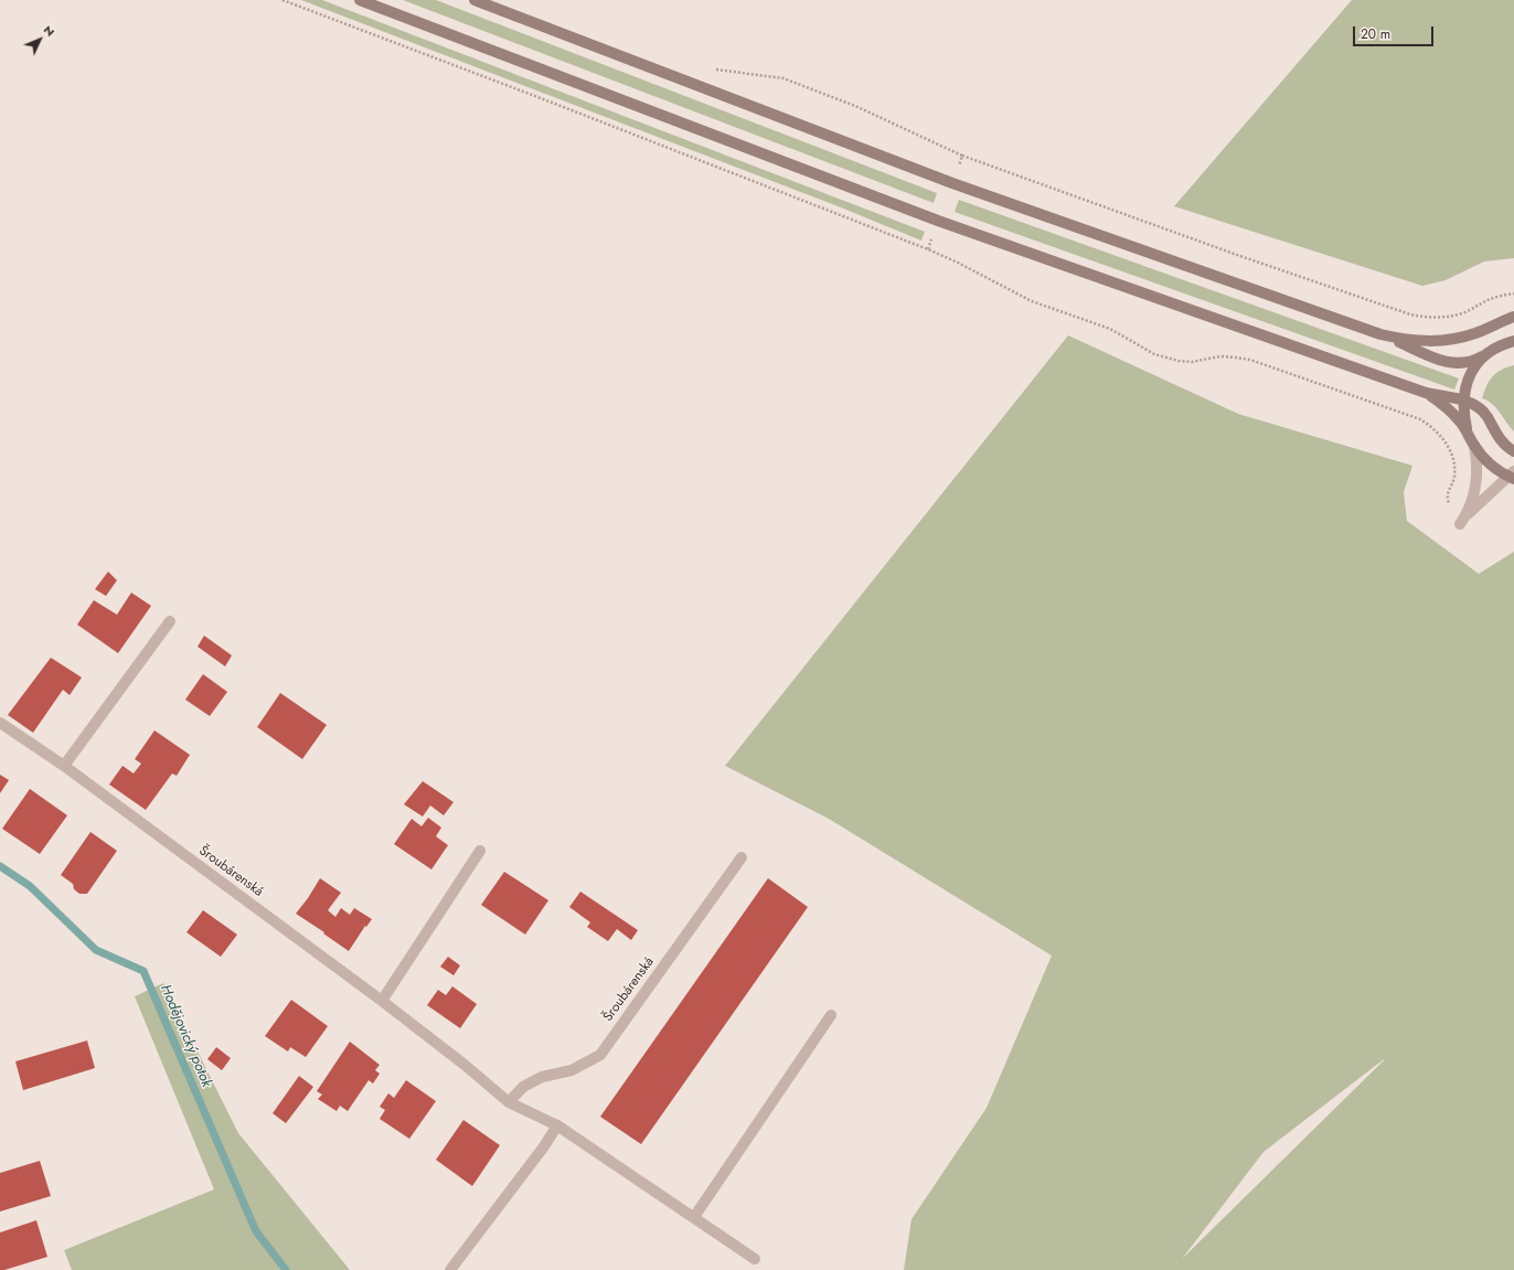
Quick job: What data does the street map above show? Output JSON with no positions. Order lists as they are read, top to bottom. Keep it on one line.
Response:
{"streets":{"street":["Šroubárenská"]},"water":["Hodějovický potok"],"scale_bar":"20 m","north":"top right"}
